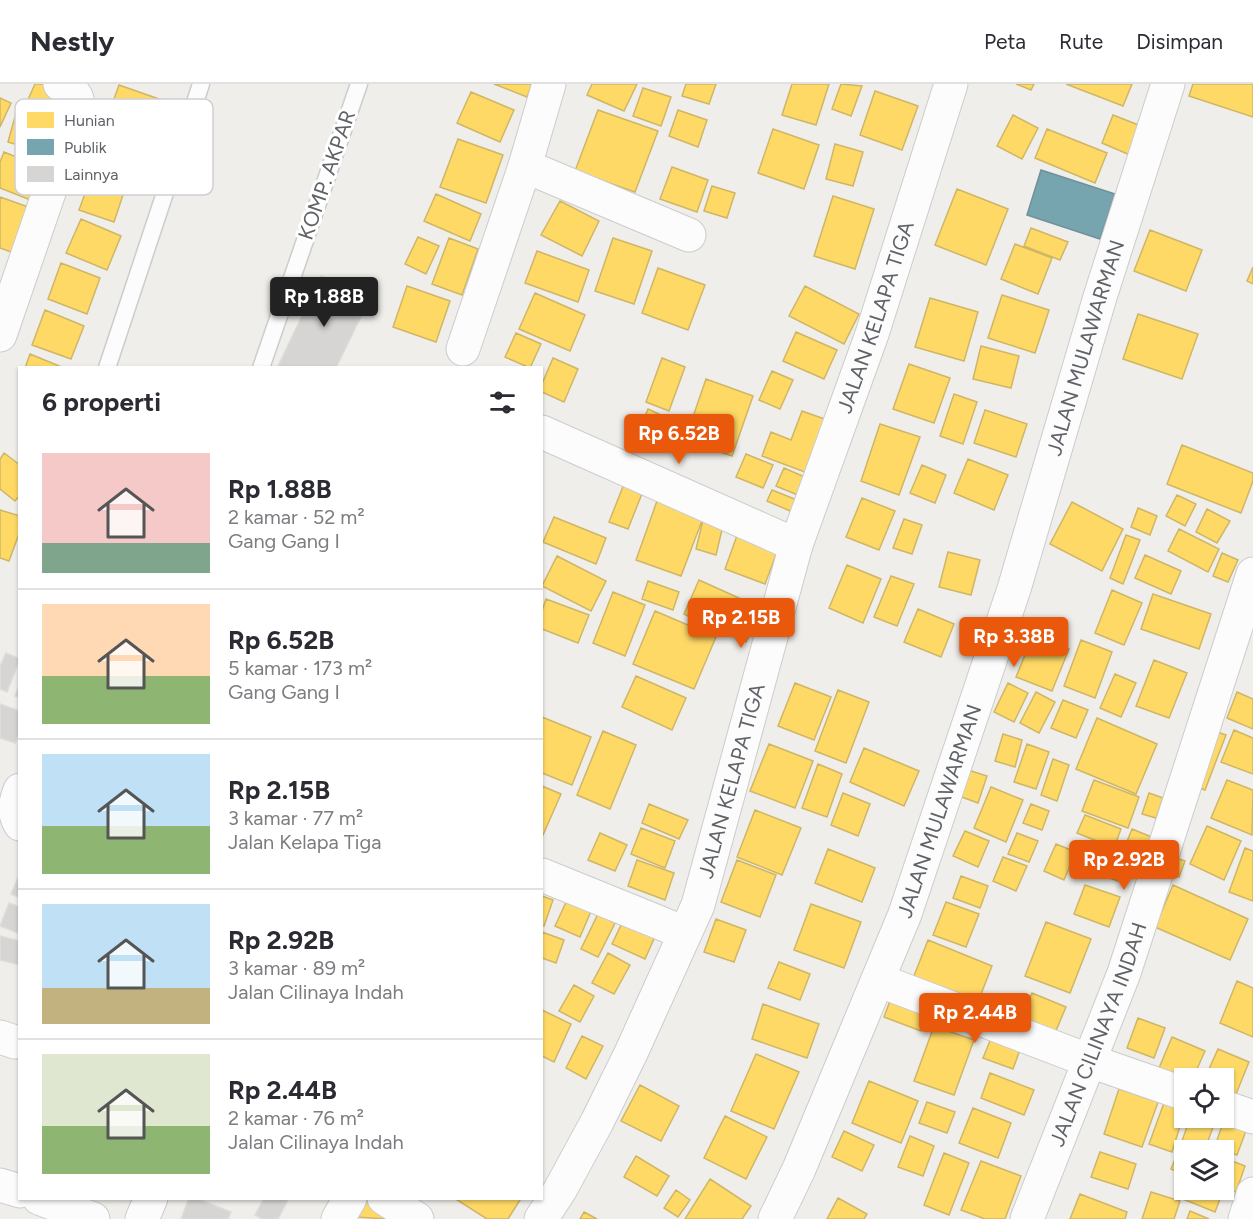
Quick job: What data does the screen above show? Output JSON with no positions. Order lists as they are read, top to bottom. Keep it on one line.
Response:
{"streets":{"street":["JALAN KELAPA TIGA","JALAN MULAWARMAN","JALAN CILINAYA INDAH"],"lane":["KOMP. AKPAR"]},"legend":["Hunian","Publik","Lainnya"],"page":{"header":"Nestly","nav":["Peta","Rute","Disimpan"],"price":["Rp 1.88B","Rp 6.52B","Rp 2.15B","Rp 3.38B","Rp 2.92B","Rp 2.44B"],"heading":"6 properti","list":[{"name":"Rp 1.88B","note":"2 kamar · 52 m² · Gang Gang I"},{"name":"Rp 6.52B","note":"5 kamar · 173 m² · Gang Gang I"},{"name":"Rp 2.15B","note":"3 kamar · 77 m² · Jalan Kelapa Tiga"},{"name":"Rp 2.92B","note":"3 kamar · 89 m² · Jalan Cilinaya Indah"},{"name":"Rp 2.44B","note":"2 kamar · 76 m² · Jalan Cilinaya Indah"}]}}
